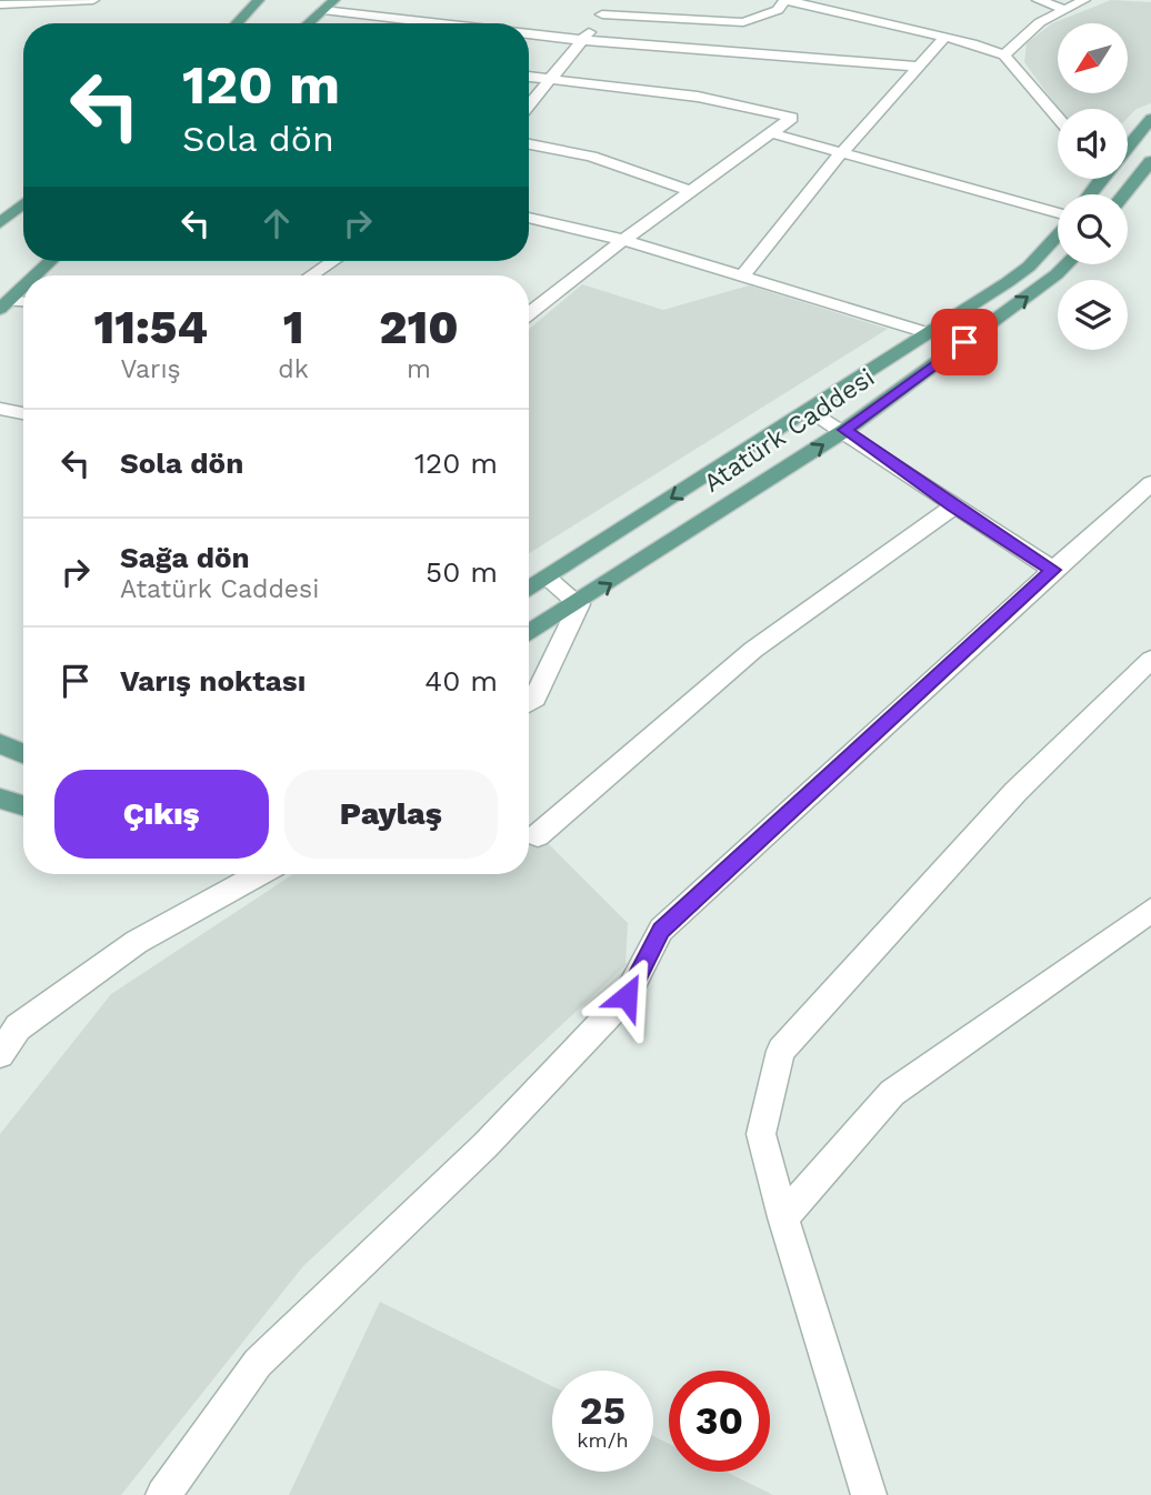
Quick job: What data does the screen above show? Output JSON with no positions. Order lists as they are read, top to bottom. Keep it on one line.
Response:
{"streets":{"main road":["Atatürk Caddesi"]},"north":"bottom left","page":{"turn":["120 m","Sola dön"],"eta":["11:54","Varış","1","dk","210","m"],"list":[{"name":"Sola dön","value":"120 m"},{"name":"Sağa dön","note":"Atatürk Caddesi","value":"50 m"},{"name":"Varış noktası","value":"40 m"}],"buttons":["Çıkış","Paylaş"],"speed":"25 km/h","limit":"30"}}
